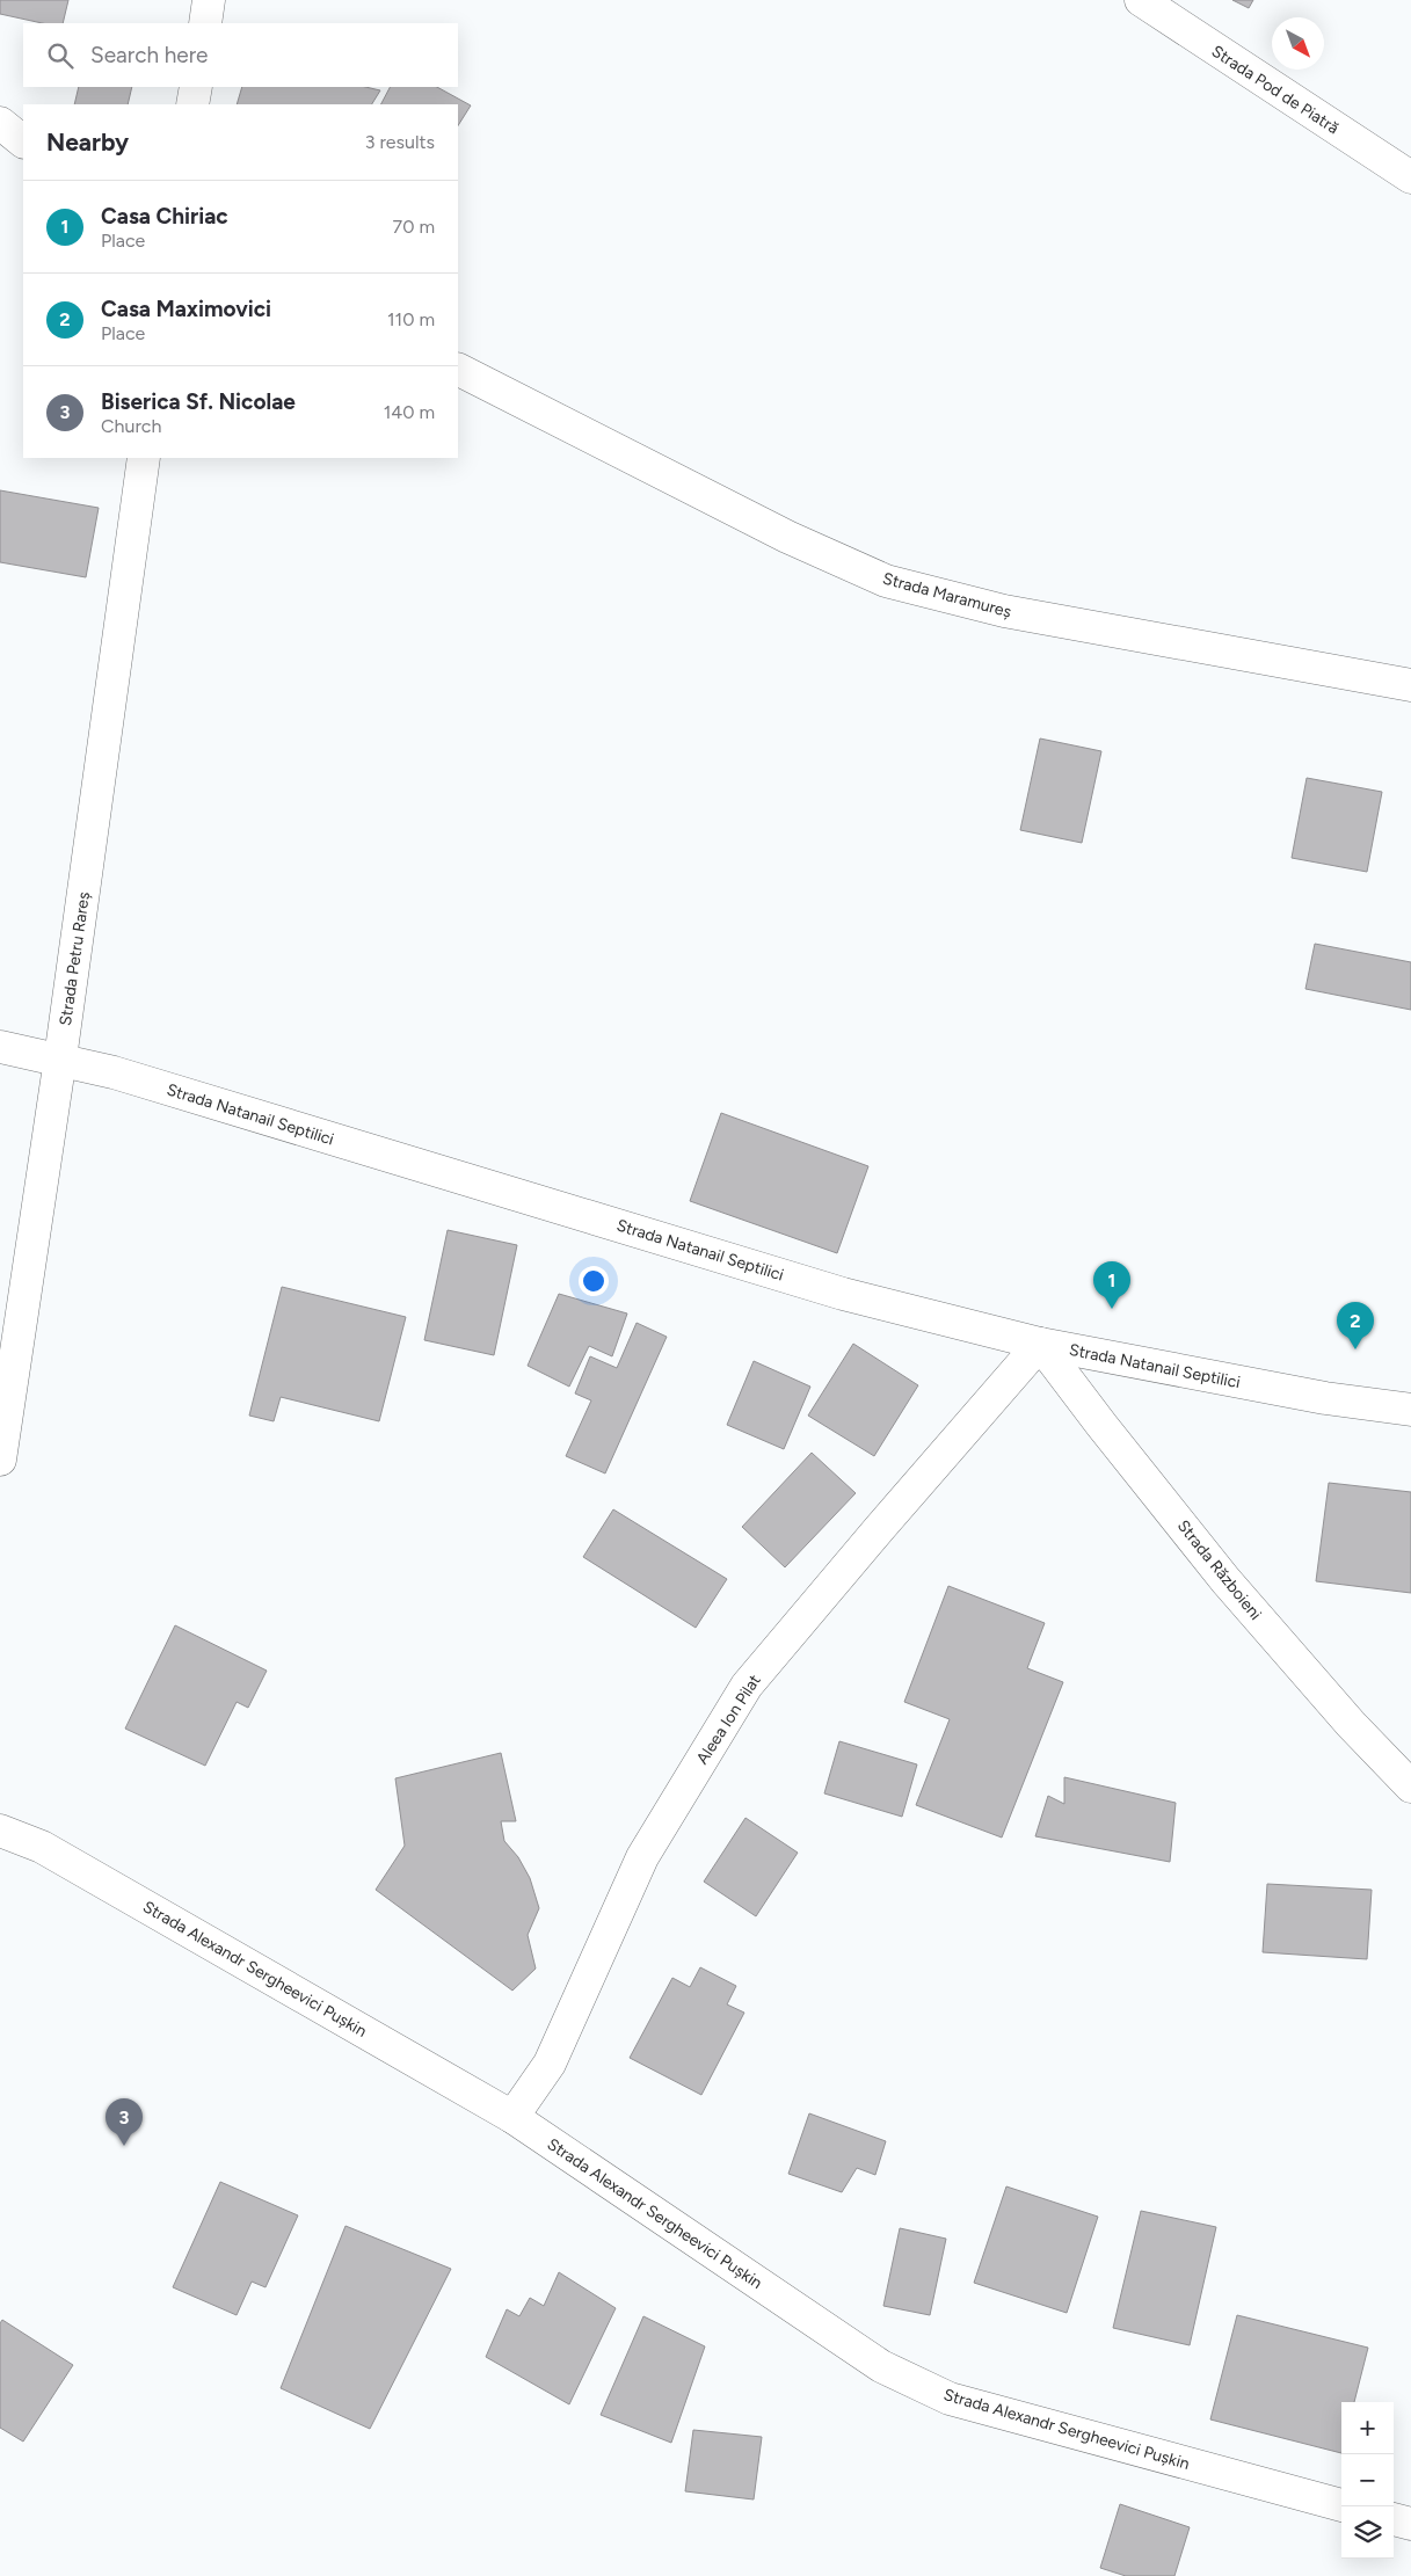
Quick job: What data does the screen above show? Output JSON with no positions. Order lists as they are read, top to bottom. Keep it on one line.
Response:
{"streets":{"street":["Strada Pod de Piatră","Strada Maramureș","Strada Petru Rareș","Strada Natanail Septilici","Strada Războieni","Aleea Ion Pilat","Strada Alexandr Sergheevici Pușkin"]},"crossings":[["Strada Petru Rareș","Strada Natanail Septilici"],["Strada Natanail Septilici","Strada Războieni"],["Strada Natanail Septilici","Aleea Ion Pilat"],["Strada Războieni","Aleea Ion Pilat"],["Aleea Ion Pilat","Strada Alexandr Sergheevici Pușkin"]],"north":"bottom right","page":{"search":"Search here","heading":["Nearby","3 results"],"list":[{"mark":"1","name":"Casa Chiriac","note":"Place","value":"70 m"},{"mark":"2","name":"Casa Maximovici","note":"Place","value":"110 m"},{"mark":"3","name":"Biserica Sf. Nicolae","note":"Church","value":"140 m"}],"pins":["1","2","3"],"map_buttons":["+","−"]}}
